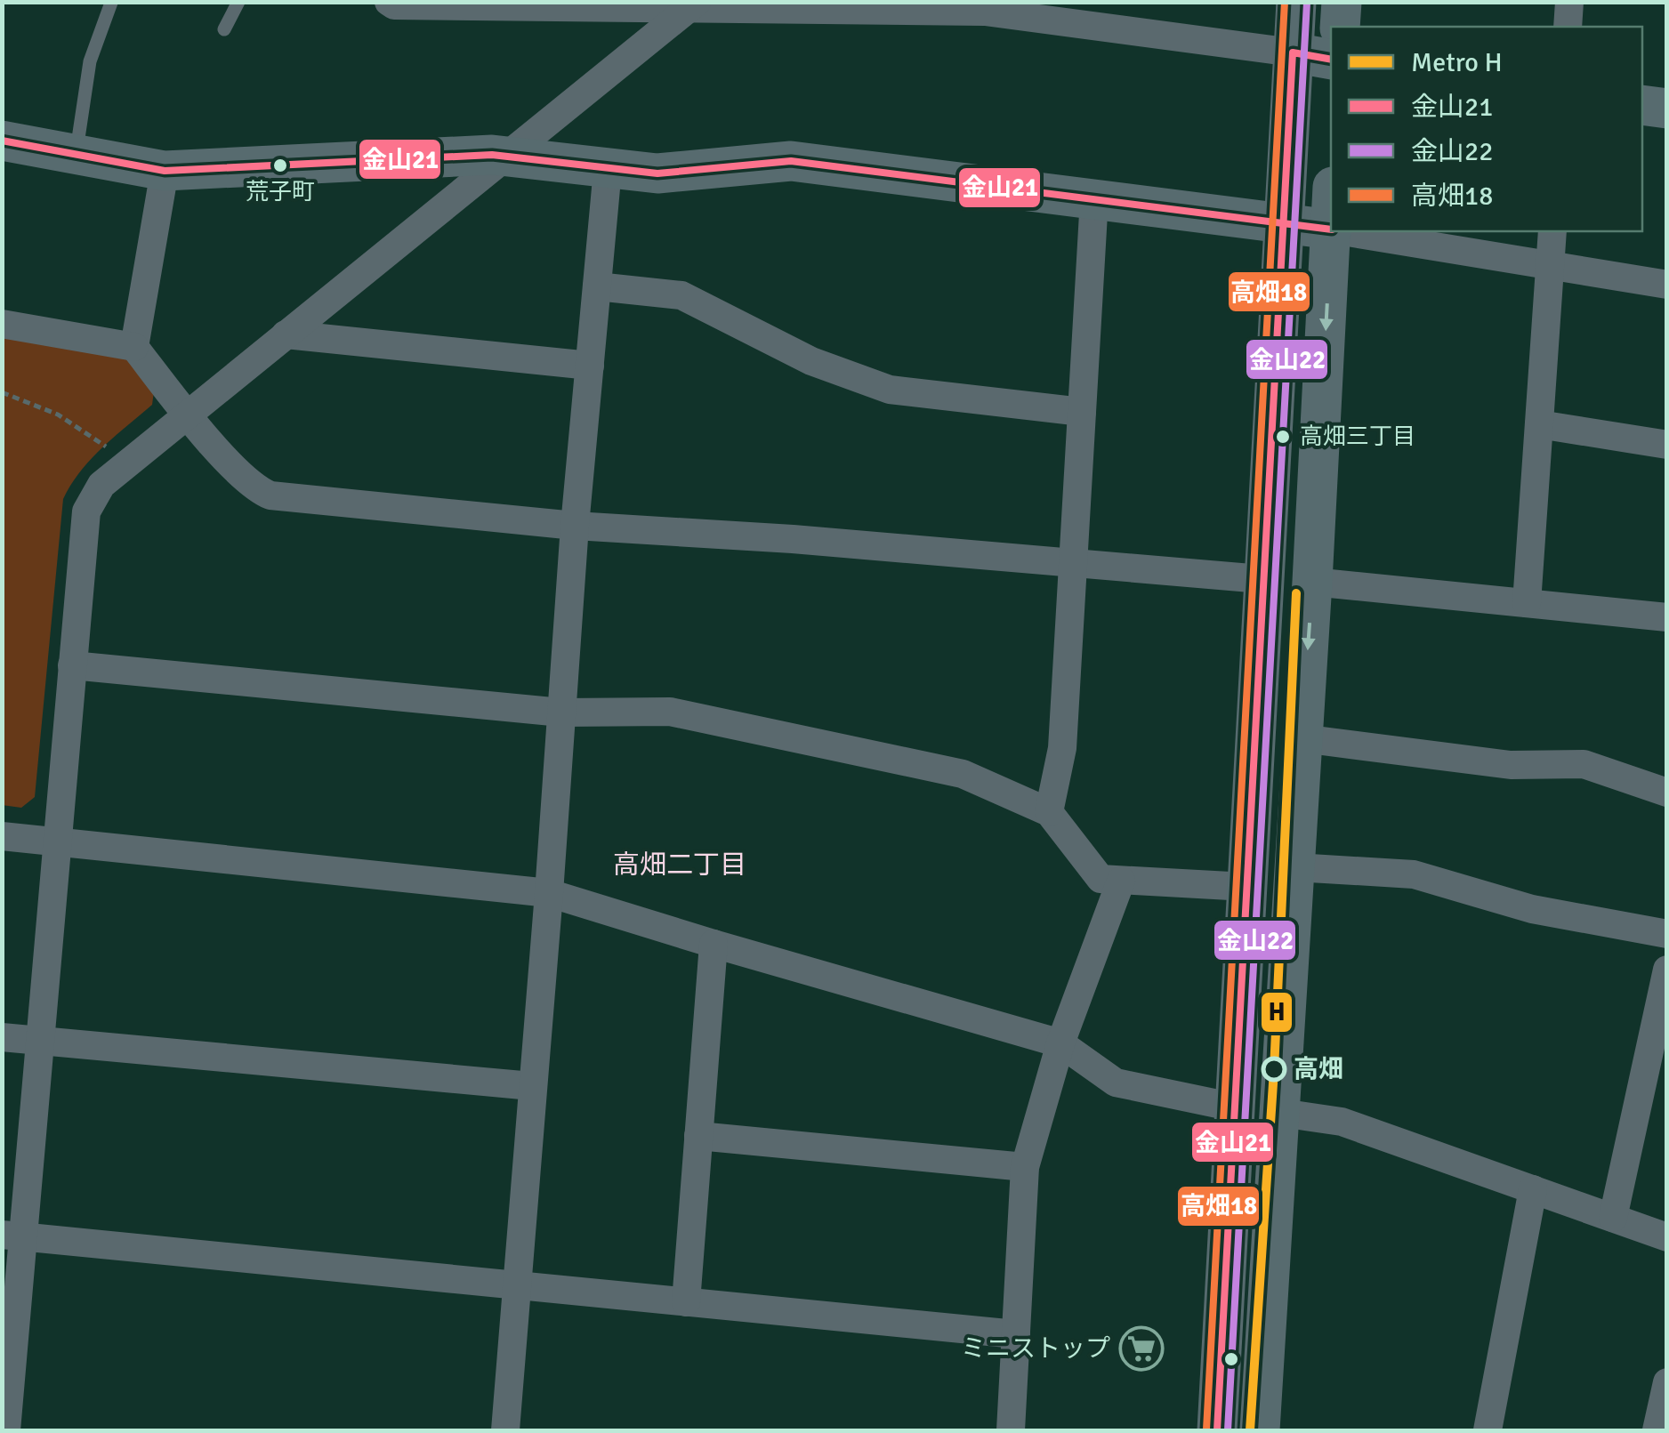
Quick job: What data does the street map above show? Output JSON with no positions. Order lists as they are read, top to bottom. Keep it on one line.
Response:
{"districts":["高畑二丁目"],"places":{"other":["荒子町","高畑三丁目","高畑"],"supermarket":["ミニストップ"]},"lines":["transit line 高畑18","transit line 金山22","transit line 金山21","metro line H"],"legend":["Metro H","金山21","金山22","高畑18"]}
